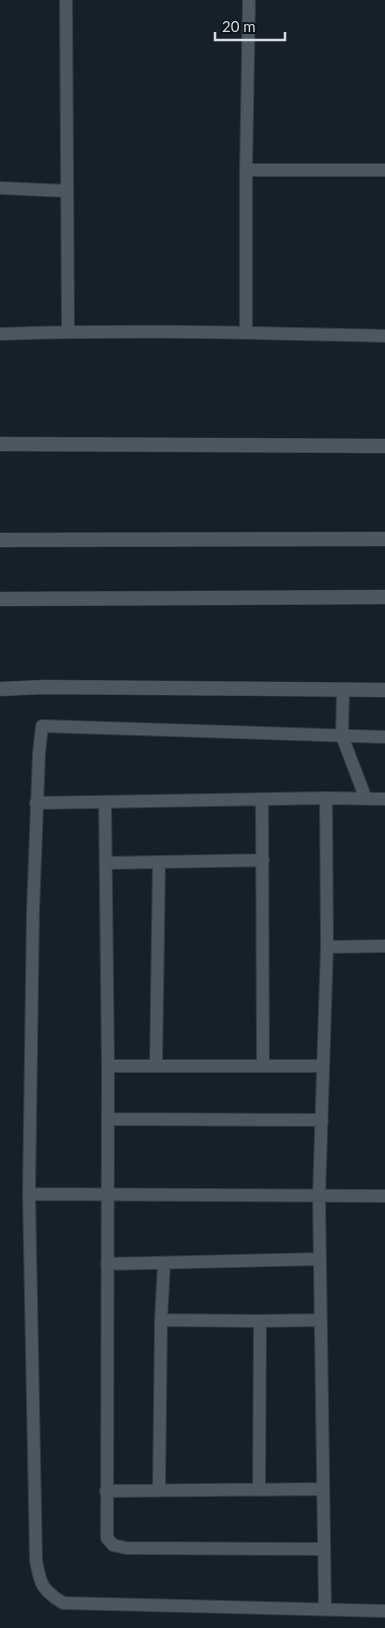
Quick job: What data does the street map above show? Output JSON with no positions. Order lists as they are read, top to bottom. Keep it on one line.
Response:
{"scale_bar":"20 m"}
